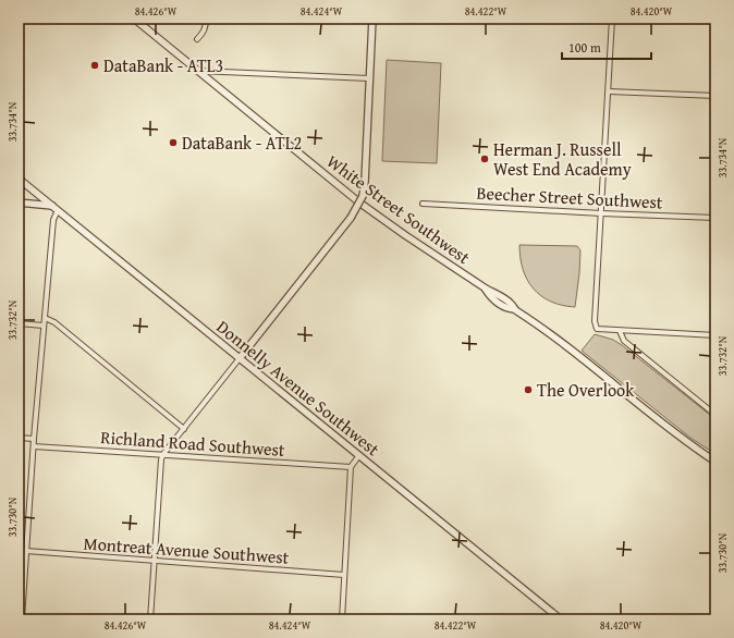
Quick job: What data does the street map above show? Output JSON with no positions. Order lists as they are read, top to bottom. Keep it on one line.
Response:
{"streets":{"street":["Beecher Street Southwest","White Street Southwest","Donnelly Avenue Southwest","Richland Road Southwest","Montreat Avenue Southwest"]},"places":["DataBank - ATL3","DataBank - ATL2","Herman J. Russell West End Academy","The Overlook"],"scale_bar":"100 m","coordinates":["84.426°W","84.424°W","84.422°W","84.420°W","33.734°N","33.732°N","33.730°N"]}
